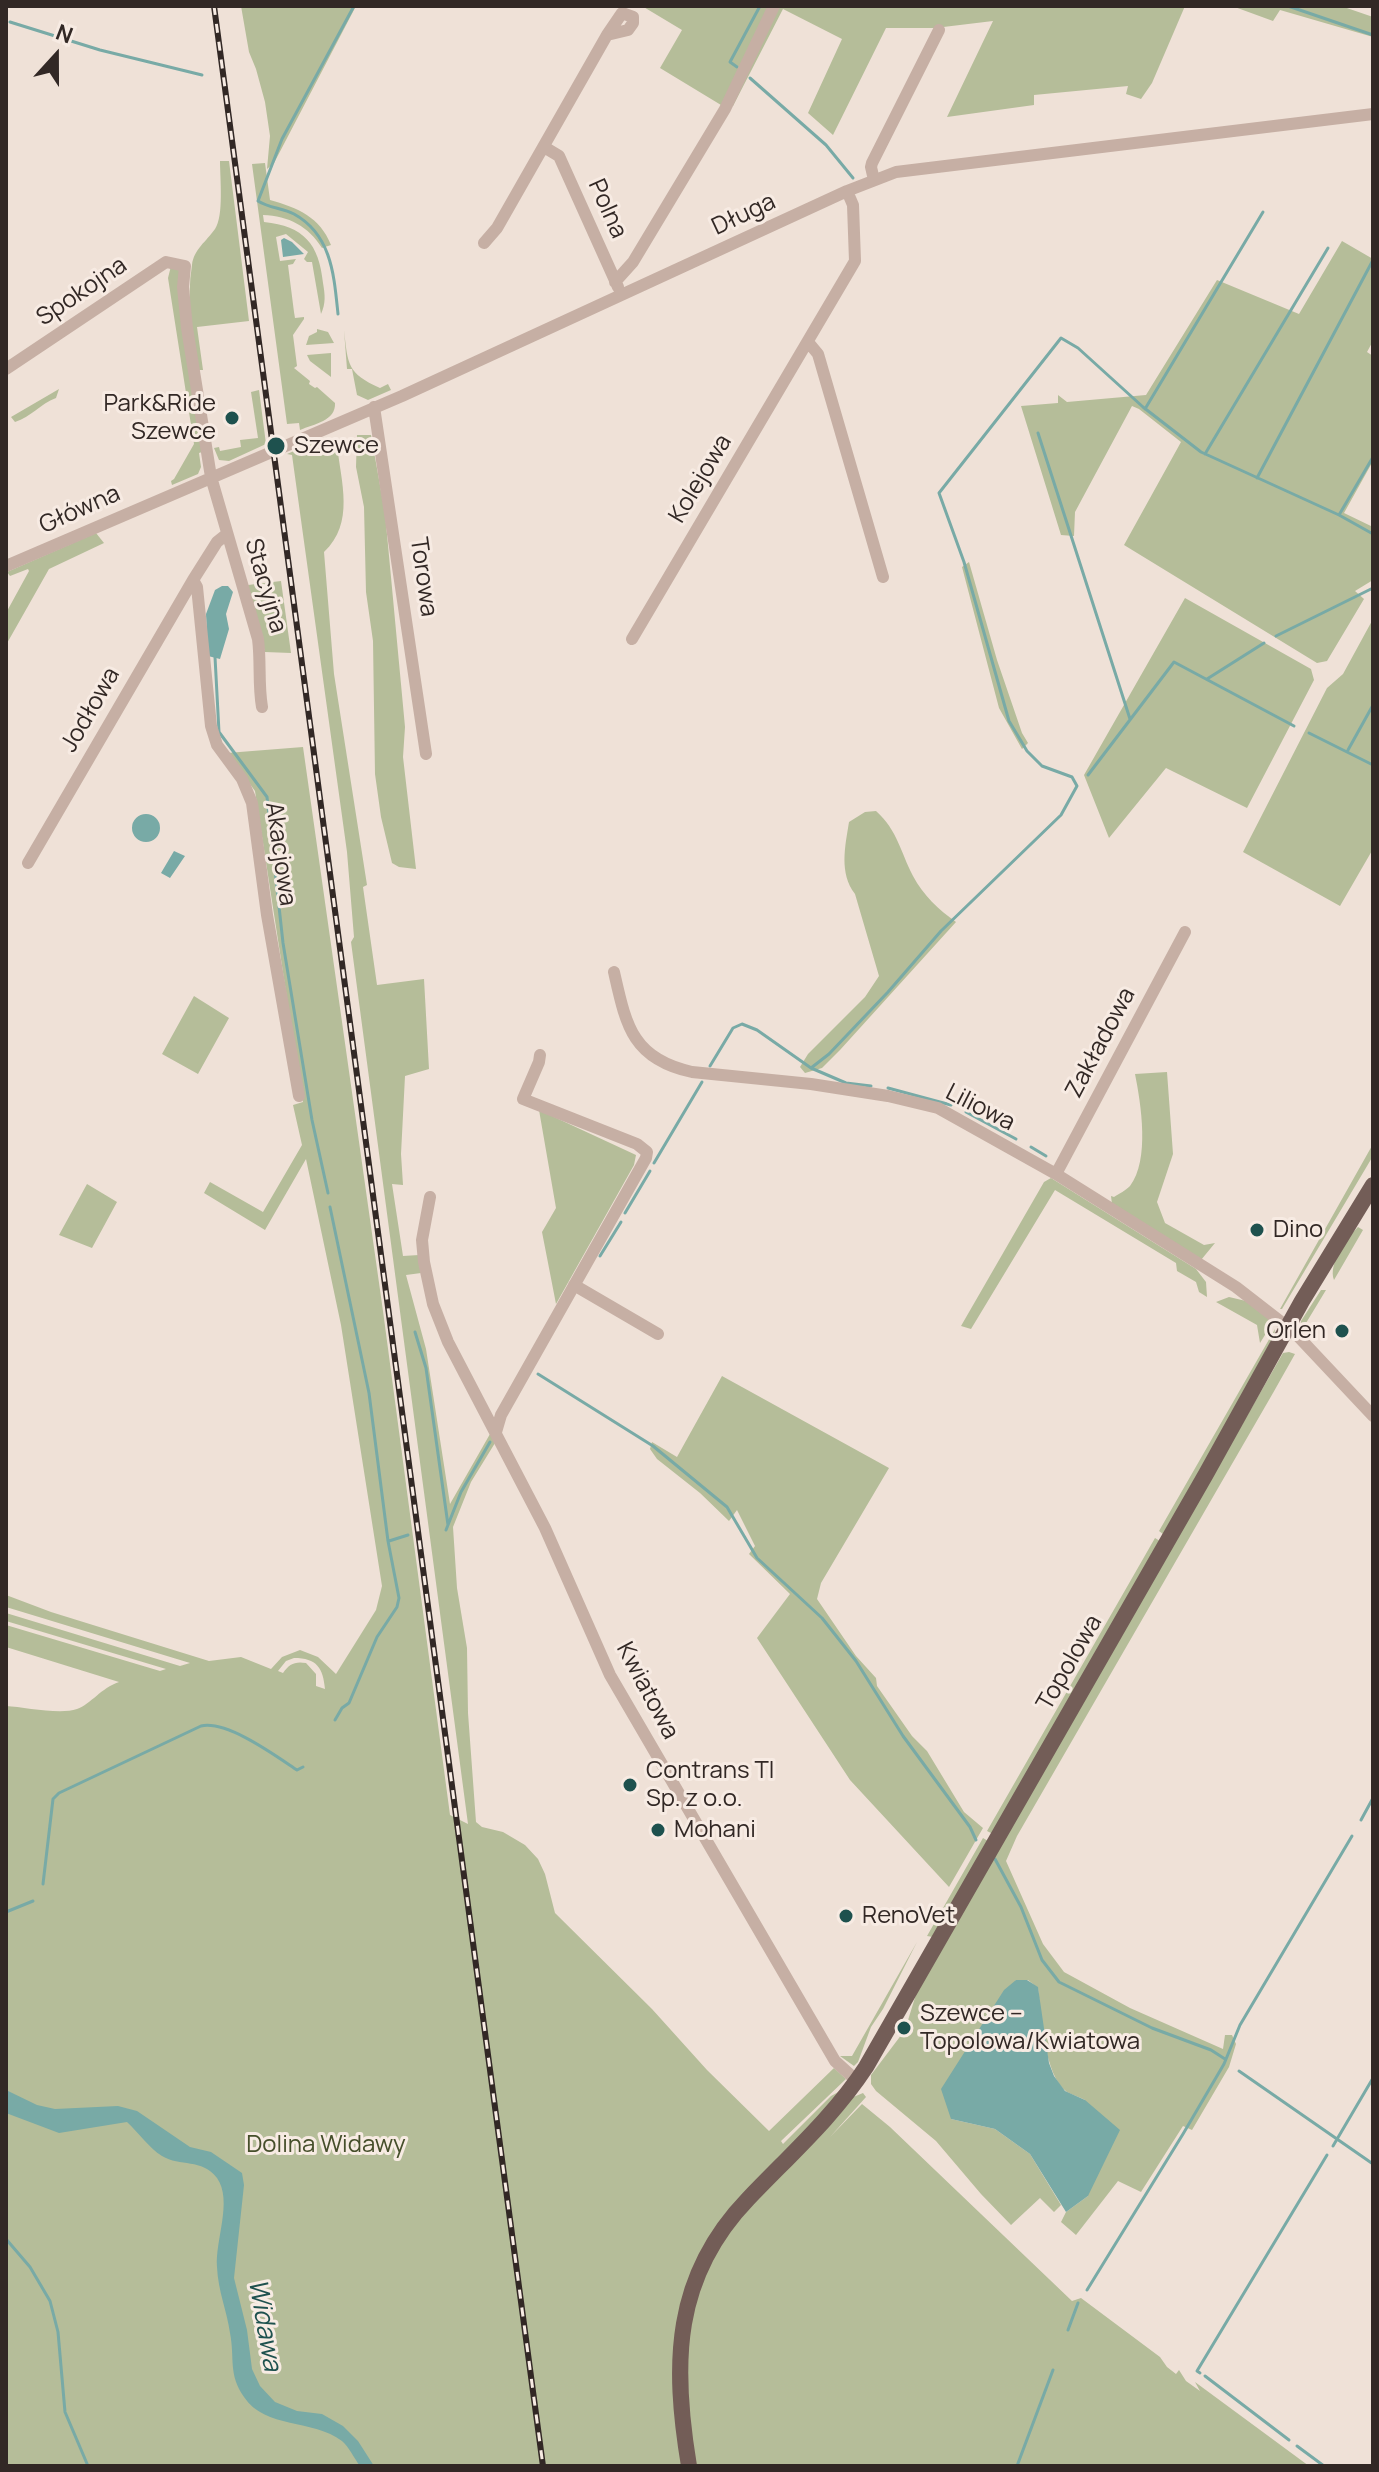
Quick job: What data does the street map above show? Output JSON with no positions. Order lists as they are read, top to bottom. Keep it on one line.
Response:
{"streets":{"main road":["Topolowa"],"street":["Polna","Długa","Spokojna","Kolejowa","Główna","Torowa","Stacyjna","Jodłowa","Akacjowa","Zakładowa","Liliowa","Kwiatowa"]},"crossings":[["Polna","Długa"],["Długa","Kolejowa"],["Długa","Główna"],["Długa","Torowa"],["Długa","Stacyjna"],["Spokojna","Stacyjna"],["Stacyjna","Jodłowa"],["Jodłowa","Akacjowa"],["Zakładowa","Liliowa"],["Liliowa","Topolowa"],["Topolowa","Kwiatowa"]],"water":["Widawa"],"parks":["Dolina Widawy"],"places":["Park&Ride Szewce","Szewce","Dino","Orlen","Contrans TI Sp. z o.o.","Mohani","RenoVet","Szewce – Topolowa/Kwiatowa"],"north":"top"}
